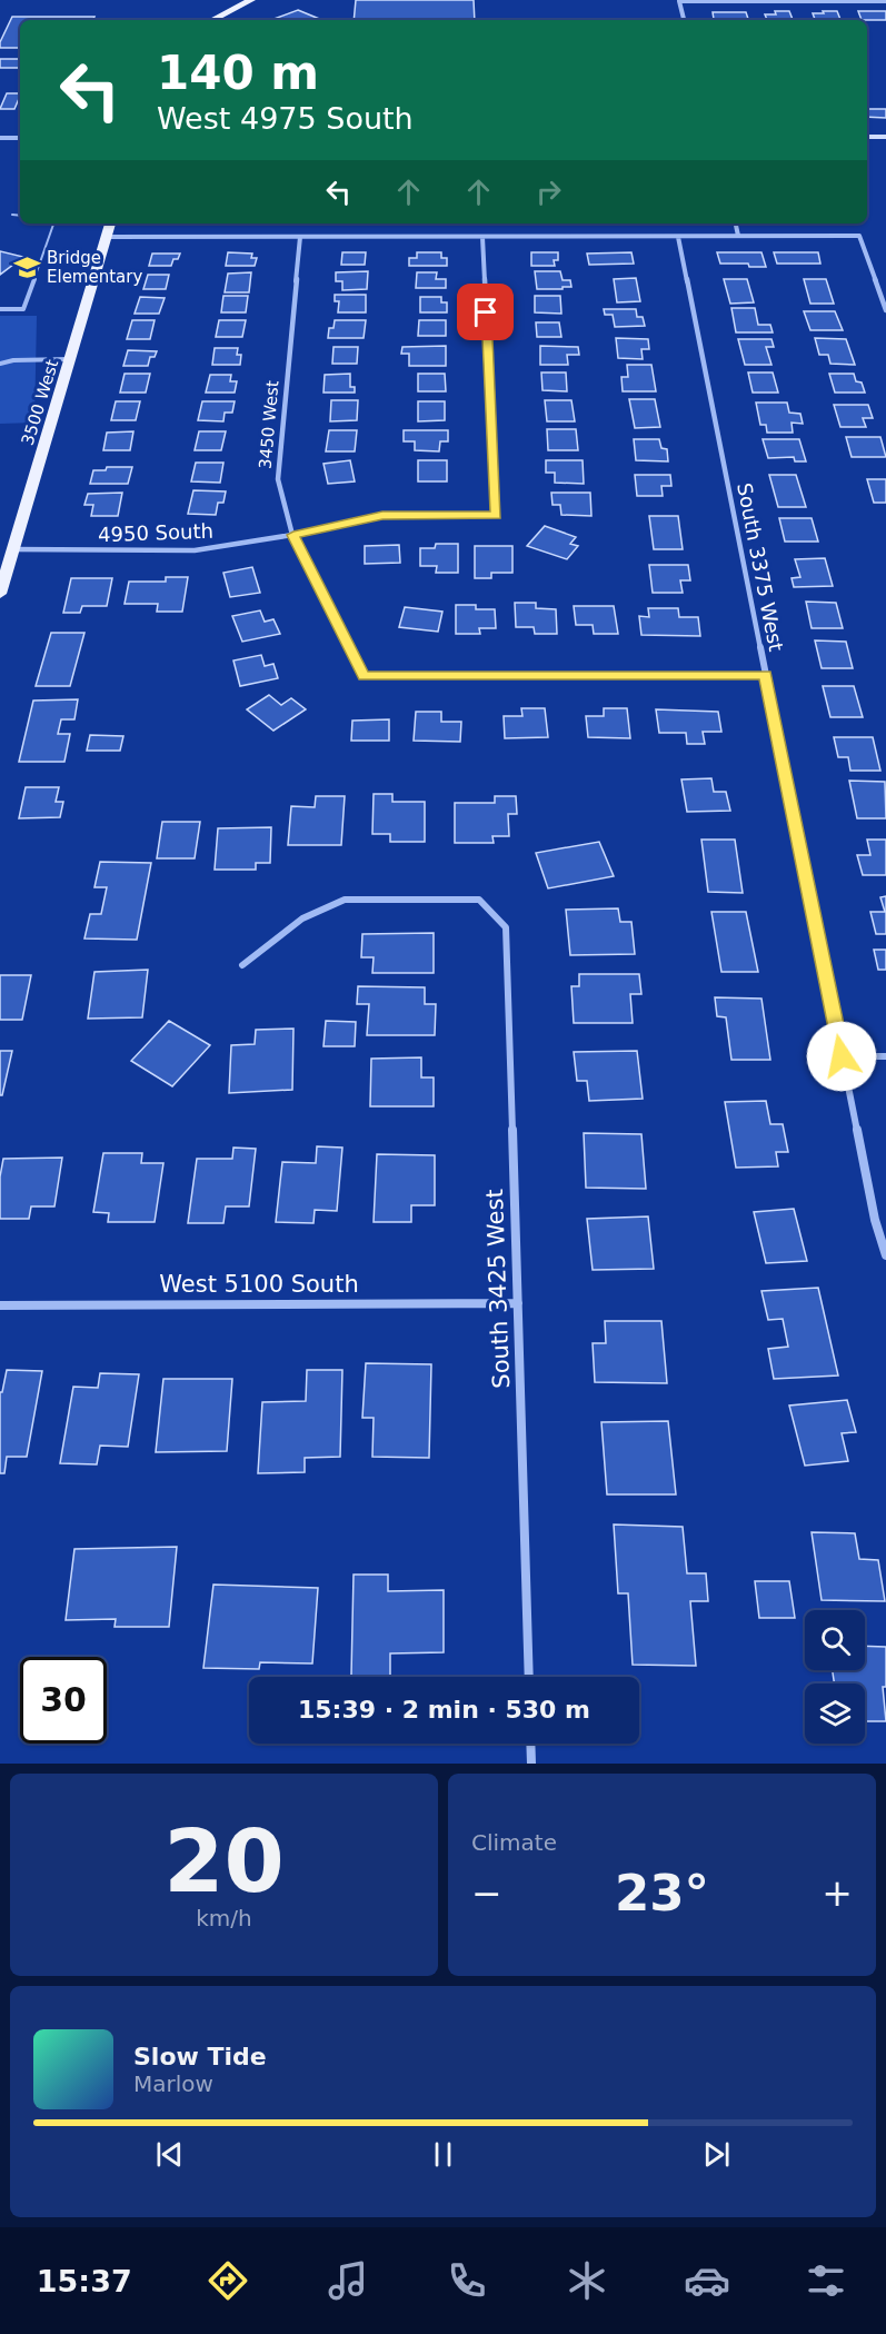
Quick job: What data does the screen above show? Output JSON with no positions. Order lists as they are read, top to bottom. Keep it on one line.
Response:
{"streets":{"main road":["3500 West"],"street":["3450 West","4950 South","South 3375 West","West 5100 South","South 3425 West"]},"crossings":[["3500 West","4950 South"],["3450 West","4950 South"],["3450 West","South 3375 West"],["West 5100 South","South 3425 West"]],"places":{"school or university":["Bridge Elementary"]},"page":{"turn":["140 m","West 4975 South"],"limit":"30","trip":"15:39 · 2 min · 530 m","tile":[["20","km/h"],"Climate"],"heat":["−","23°","+"],"song":["Slow Tide","Marlow"],"tabs":"15:37"}}
